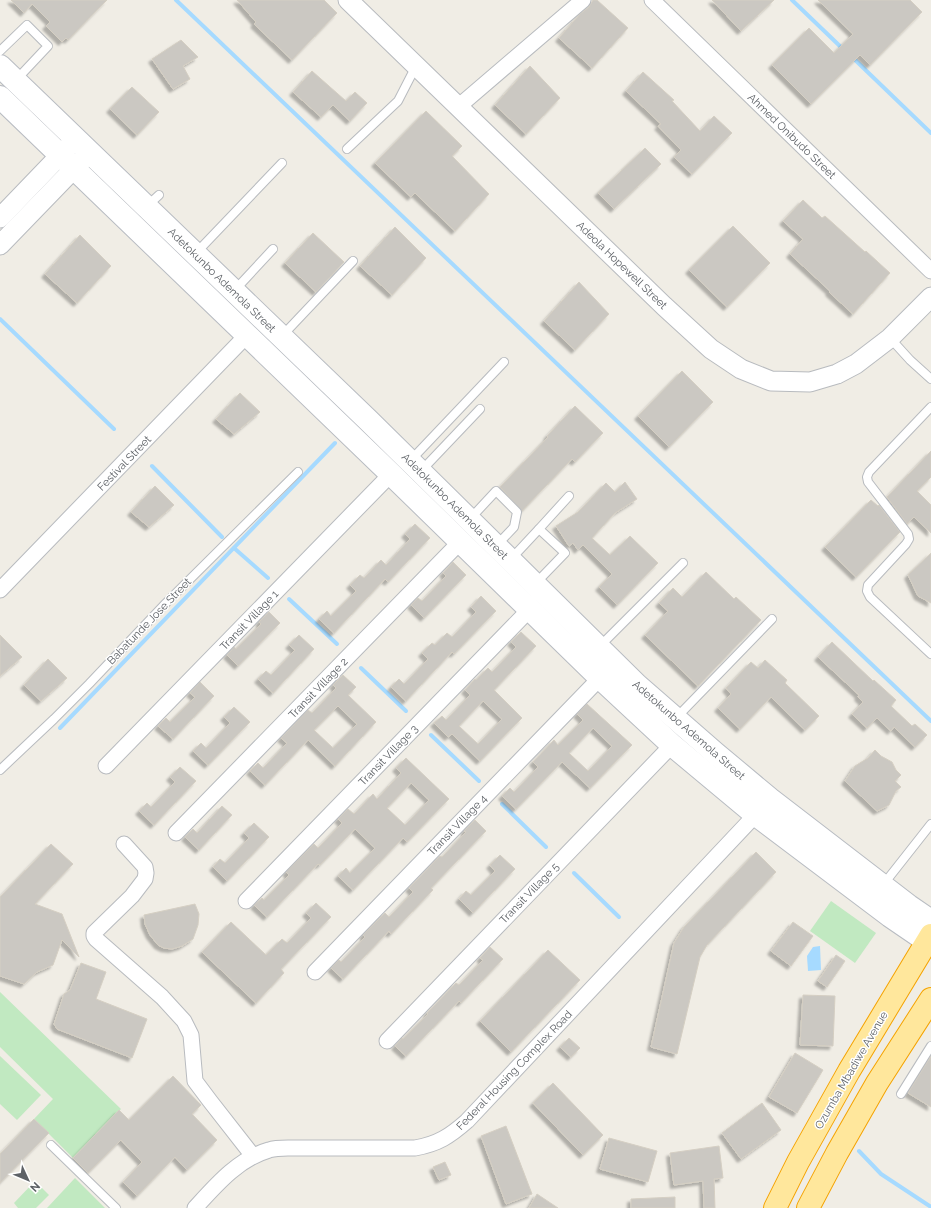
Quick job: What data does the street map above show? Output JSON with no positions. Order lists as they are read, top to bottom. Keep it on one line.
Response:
{"streets":{"highway":["Ozumba Mbadiwe Avenue"],"main road":["Adetokunbo Ademola Street"],"street":["Ahmed Onibudo Street","Adeola Hopewell Street","Festival Street","Transit Village 1","Transit Village 2","Transit Village 3","Transit Village 4","Transit Village 5","Federal Housing Complex Road"],"lane":["Babatunde Jose Street"]},"crossings":[["Adetokunbo Ademola Street","Festival Street"],["Adetokunbo Ademola Street","Transit Village 1"],["Adetokunbo Ademola Street","Transit Village 2"],["Adetokunbo Ademola Street","Transit Village 3"],["Adetokunbo Ademola Street","Transit Village 4"],["Adetokunbo Ademola Street","Transit Village 5"],["Adetokunbo Ademola Street","Federal Housing Complex Road"],["Adetokunbo Ademola Street","Ozumba Mbadiwe Avenue"]],"north":"bottom right"}
